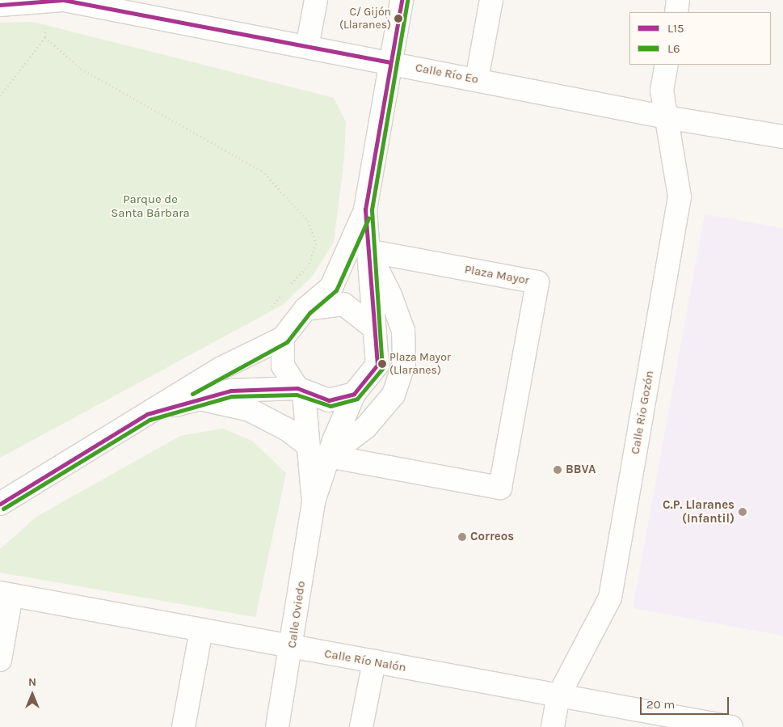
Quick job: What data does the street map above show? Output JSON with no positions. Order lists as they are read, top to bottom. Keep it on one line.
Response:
{"streets":{"street":["Calle Río Eo","Plaza Mayor","Calle Río Gozón","Calle Oviedo","Calle Río Nalón"]},"crossings":[["Calle Río Eo","Calle Río Gozón"],["Plaza Mayor","Calle Oviedo"],["Calle Río Gozón","Calle Río Nalón"],["Calle Oviedo","Calle Río Nalón"]],"parks":["Parque de Santa Bárbara"],"places":["C/ Gijón (Llaranes)","Plaza Mayor (Llaranes)","BBVA","C.P. Llaranes (Infantil)","Correos"],"lines":["transit line L15","transit line L6"],"legend":["L15","L6"],"scale_bar":"20 m","north":"top"}
